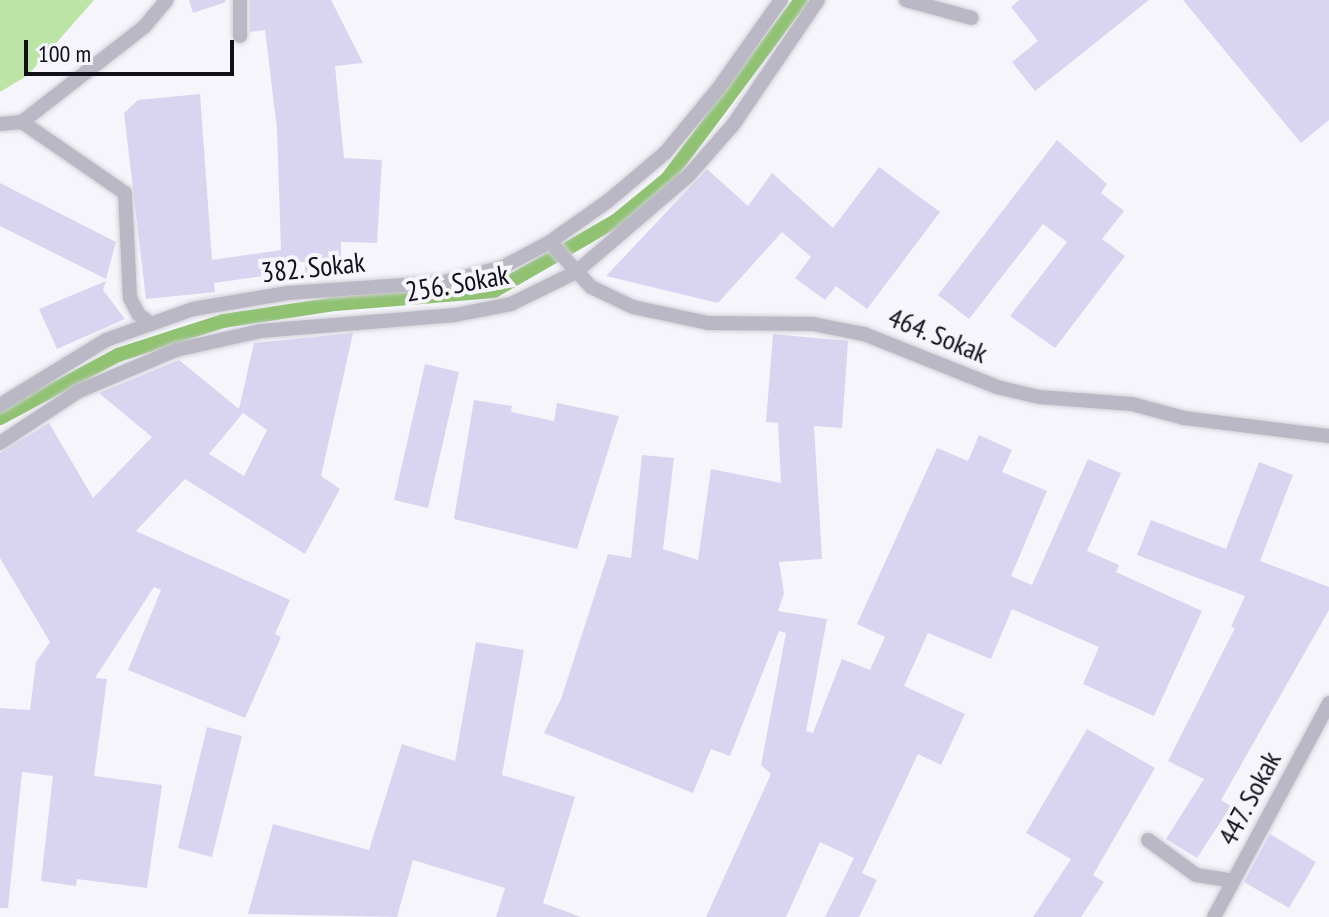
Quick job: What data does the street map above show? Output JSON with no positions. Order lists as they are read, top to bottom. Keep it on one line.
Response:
{"streets":{"street":["382. Sokak","256. Sokak","464. Sokak","447. Sokak"]},"crossings":[["382. Sokak","464. Sokak"],["256. Sokak","464. Sokak"]],"scale_bar":"100 m"}
